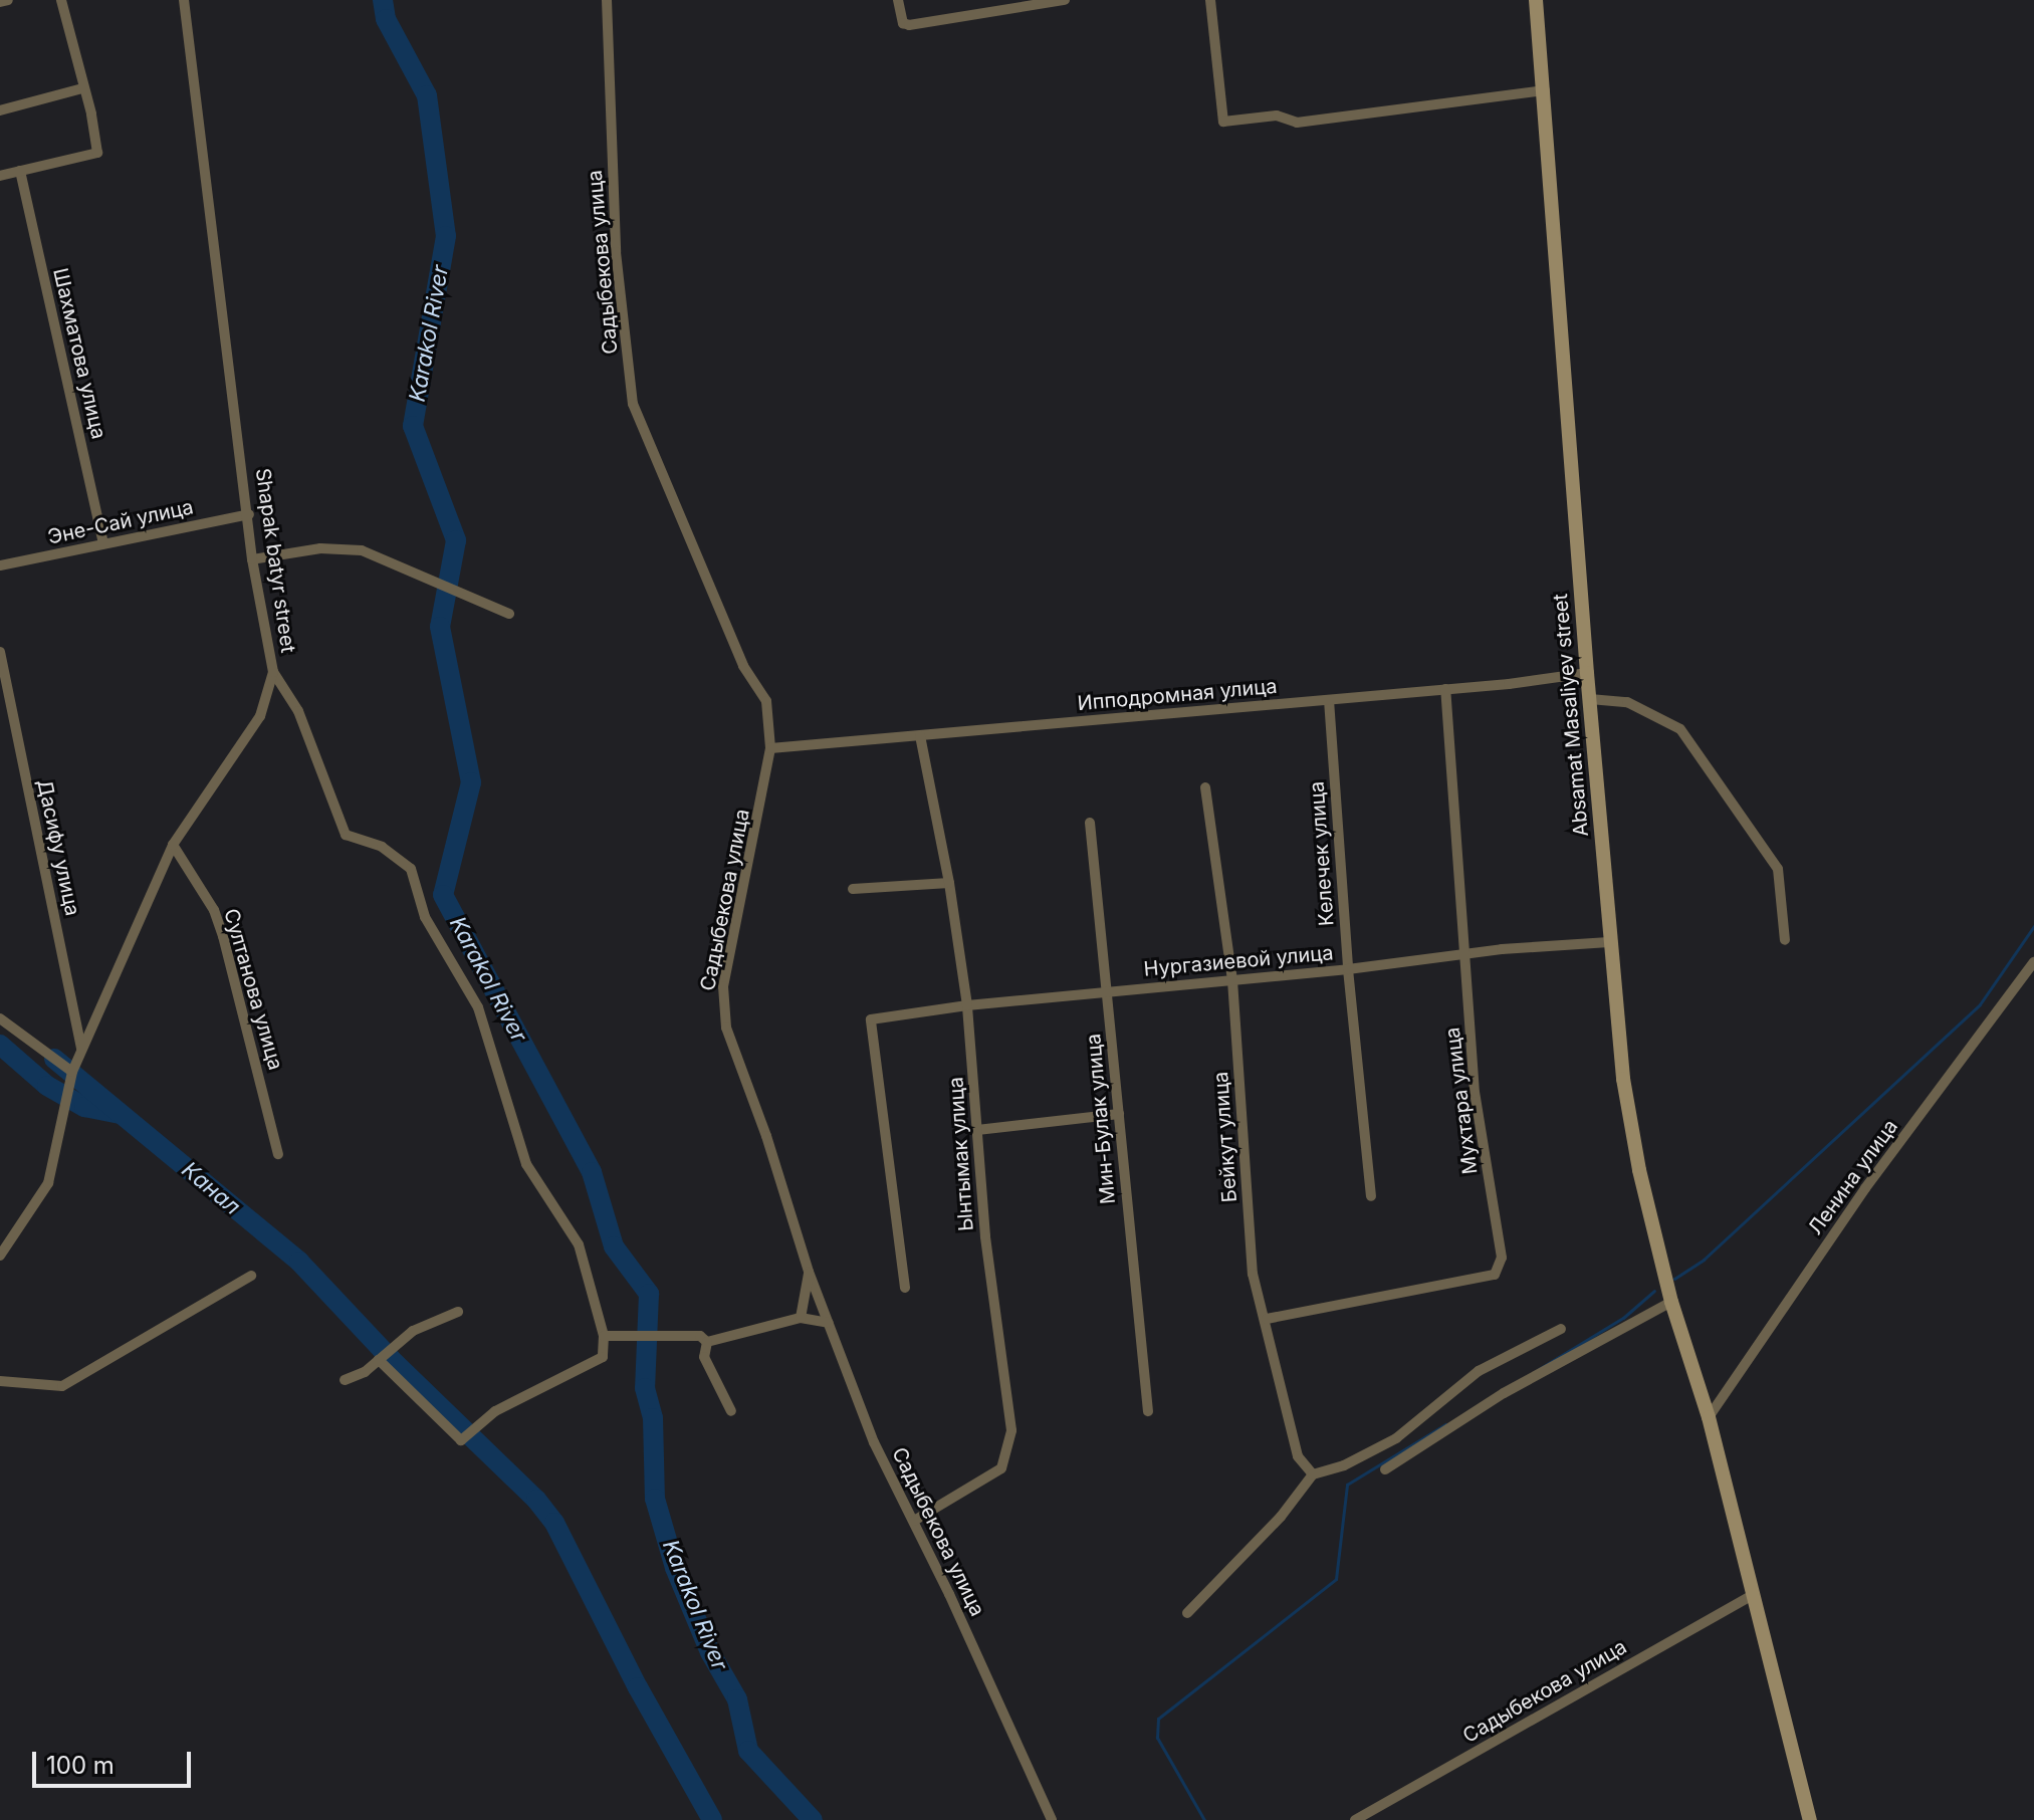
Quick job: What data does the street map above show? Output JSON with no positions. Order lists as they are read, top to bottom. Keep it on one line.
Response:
{"streets":{"street":["Садыбекова улица","Шахматова улица","Эне-Сай улица","Shapak batyr street","Ипподромная улица","Absamat Masaliyev street","Дасифу улица","Келечек улица","Нургазиевой улица","Султанова улица","Мухтара улица","Мин-Булак улица","Бейкут улица","Ынтымак улица","Ленина улица"]},"crossings":[["Садыбекова улица","Ипподромная улица"],["Садыбекова улица","Absamat Masaliyev street"],["Садыбекова улица","Ынтымак улица"],["Шахматова улица","Эне-Сай улица"],["Эне-Сай улица","Shapak batyr street"],["Shapak batyr street","Дасифу улица"],["Shapak batyr street","Султанова улица"],["Ипподромная улица","Absamat Masaliyev street"],["Ипподромная улица","Келечек улица"],["Ипподромная улица","Мухтара улица"],["Ипподромная улица","Ынтымак улица"],["Absamat Masaliyev street","Нургазиевой улица"],["Absamat Masaliyev street","Ленина улица"],["Келечек улица","Нургазиевой улица"],["Нургазиевой улица","Мухтара улица"],["Нургазиевой улица","Мин-Булак улица"],["Нургазиевой улица","Бейкут улица"],["Нургазиевой улица","Ынтымак улица"],["Мухтара улица","Бейкут улица"]],"water":["Karakol River","Канал"],"scale_bar":"100 m"}
